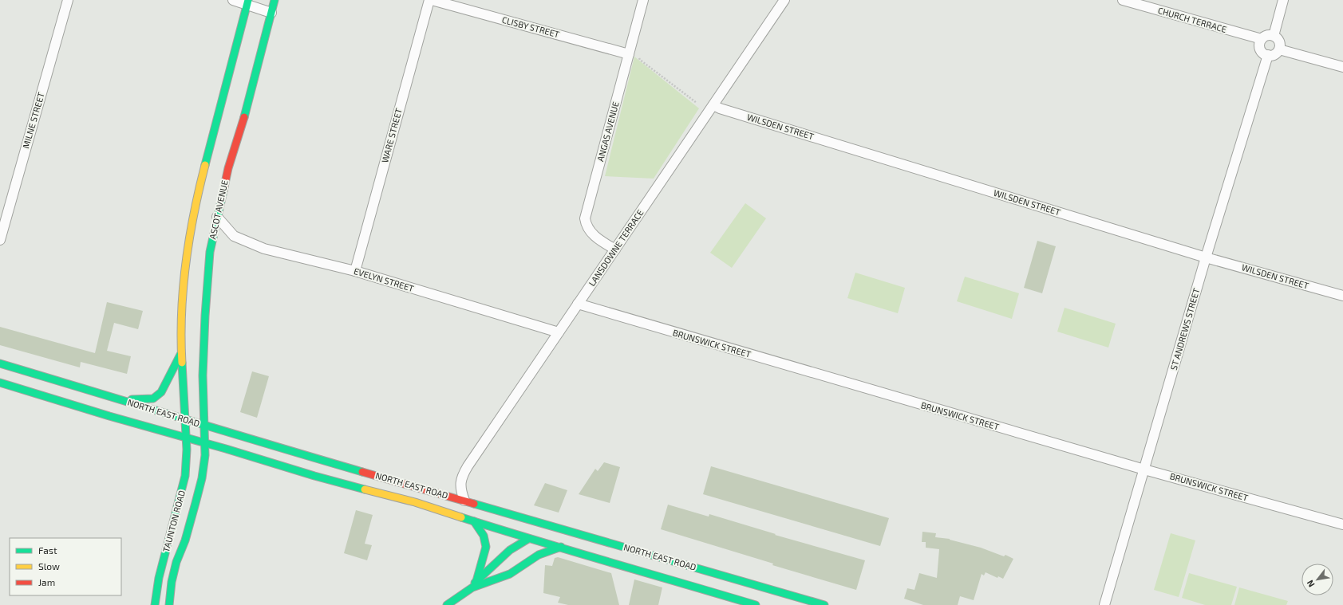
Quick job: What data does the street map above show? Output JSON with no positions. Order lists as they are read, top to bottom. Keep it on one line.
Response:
{"streets":{"main road":["ASCOT AVENUE","NORTH EAST ROAD","TAUNTON ROAD"],"street":["CHURCH TERRACE","CLISBY STREET","MILNE STREET","WILSDEN STREET","ANGAS AVENUE","WARE STREET","LANSDOWNE TERRACE","EVELYN STREET","ST ANDREWS STREET","BRUNSWICK STREET"]},"crossings":[["CHURCH TERRACE","ST ANDREWS STREET"],["CLISBY STREET","ANGAS AVENUE"],["WILSDEN STREET","LANSDOWNE TERRACE"],["WILSDEN STREET","ST ANDREWS STREET"],["ANGAS AVENUE","LANSDOWNE TERRACE"],["WARE STREET","EVELYN STREET"],["ASCOT AVENUE","EVELYN STREET"],["ASCOT AVENUE","NORTH EAST ROAD"],["ASCOT AVENUE","TAUNTON ROAD"],["LANSDOWNE TERRACE","EVELYN STREET"],["LANSDOWNE TERRACE","BRUNSWICK STREET"],["LANSDOWNE TERRACE","NORTH EAST ROAD"],["ST ANDREWS STREET","BRUNSWICK STREET"],["NORTH EAST ROAD","TAUNTON ROAD"]],"legend":["Fast","Slow","Jam"],"north":"bottom left"}
